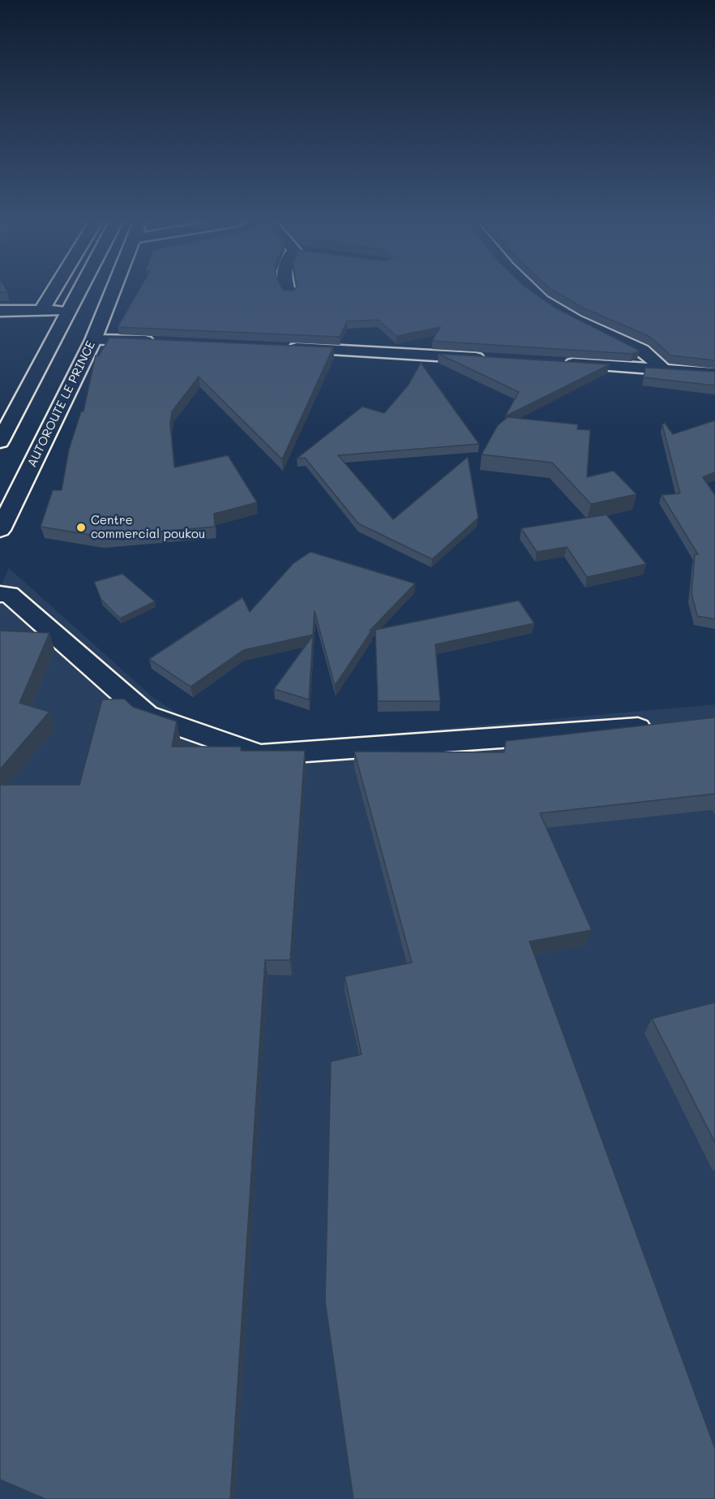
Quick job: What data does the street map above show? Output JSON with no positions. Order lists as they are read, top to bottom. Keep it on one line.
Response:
{"streets":{"street":["AUTOROUTE LE PRINCE"]},"places":["Centre commercial poukou"]}
